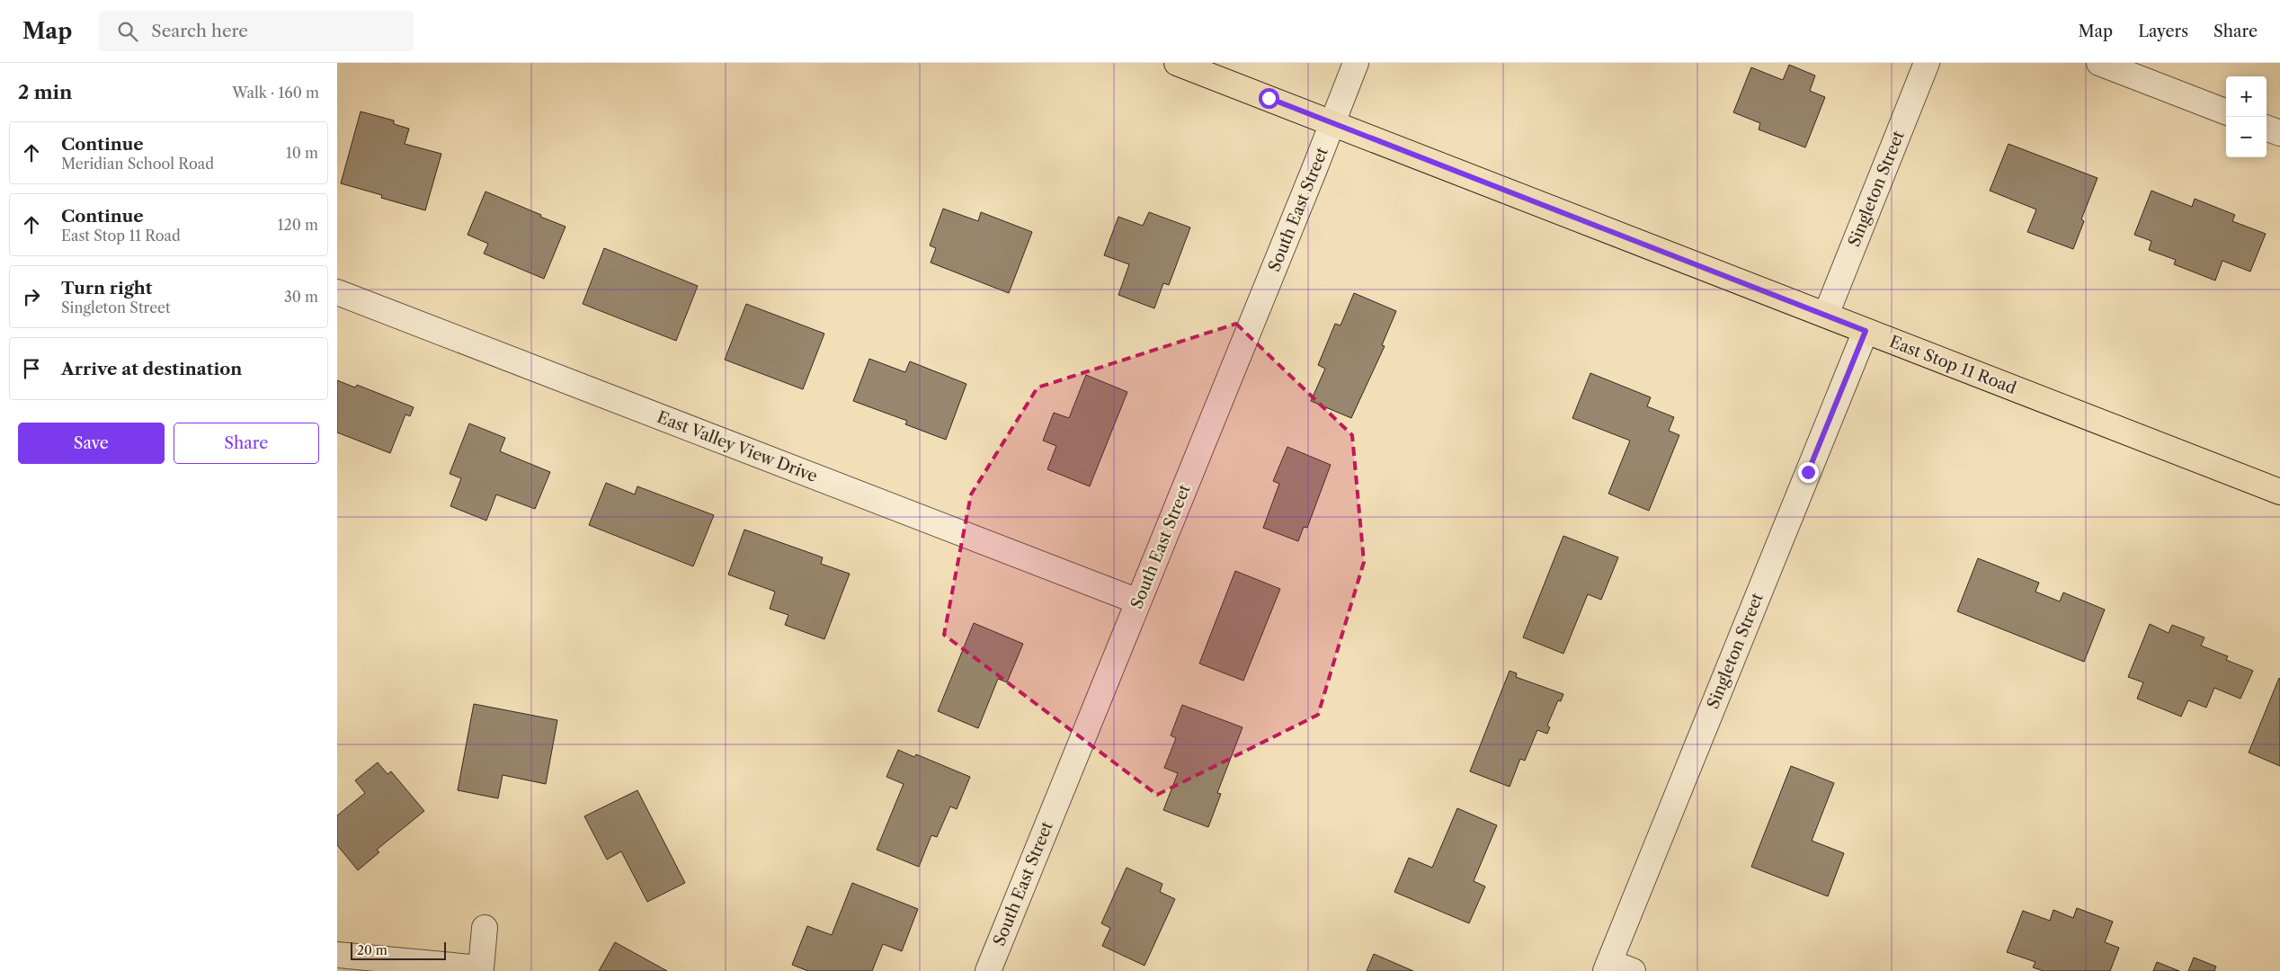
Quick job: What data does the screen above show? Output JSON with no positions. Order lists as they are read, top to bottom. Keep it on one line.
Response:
{"streets":{"main road":["East Stop 11 Road"],"street":["Singleton Street","South East Street","East Valley View Drive"]},"crossings":[["Singleton Street","East Stop 11 Road"],["South East Street","East Stop 11 Road"],["South East Street","East Valley View Drive"]],"scale_bar":"20 m","page":{"header":"Map","search":"Search here","nav":["Map","Layers","Share"],"heading":["2 min","Walk · 160 m"],"map_buttons":["+","−"],"list":[["Continue","Meridian School Road","10 m"],["Continue","East Stop 11 Road","120 m"],["Turn right","Singleton Street","30 m"],"Arrive at destination"],"buttons":["Save","Share"],"scale":"20 m"}}
